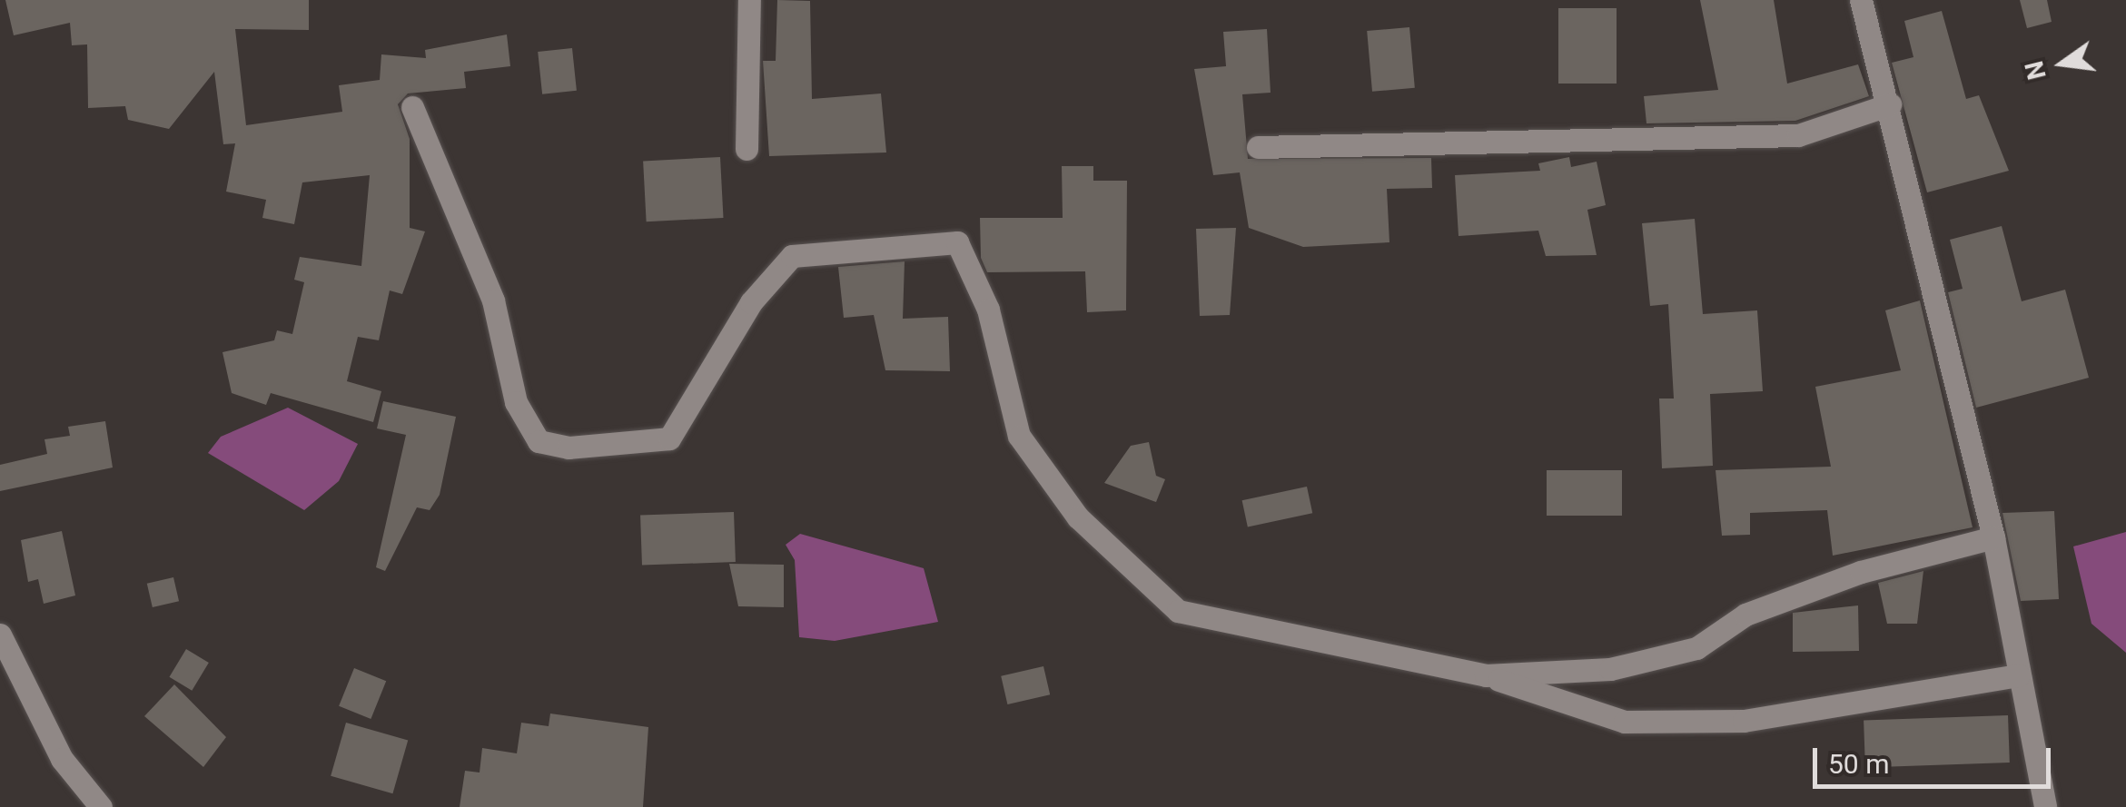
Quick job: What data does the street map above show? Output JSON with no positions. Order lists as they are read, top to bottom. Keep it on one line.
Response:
{"scale_bar":"50 m","north":"left"}
